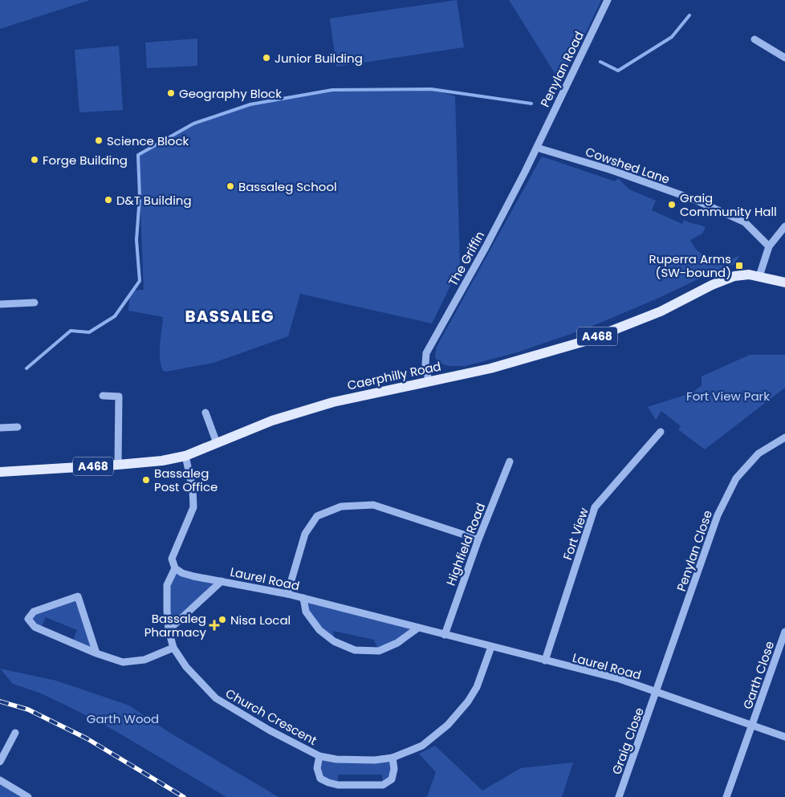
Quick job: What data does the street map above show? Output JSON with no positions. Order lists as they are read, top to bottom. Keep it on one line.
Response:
{"streets":{"main road":["A468","Caerphilly Road"],"street":["Penylan Road","Cowshed Lane","The Griffin","Fort View","Highfield Road","Penylan Close","Laurel Road","Garth Close","Church Crescent","Graig Close"]},"crossings":[["Penylan Road","Cowshed Lane"],["Penylan Road","The Griffin"],["Cowshed Lane","The Griffin"],["The Griffin","Caerphilly Road"],["Fort View","Laurel Road"],["Highfield Road","Laurel Road"],["Penylan Close","Laurel Road"],["Penylan Close","Graig Close"],["Laurel Road","Garth Close"],["Laurel Road","Church Crescent"],["Laurel Road","Graig Close"]],"districts":["BASSALEG"],"parks":["Fort View Park","Garth Wood"],"places":{"other":["Junior Building","Geography Block","Science Block","Forge Building","Bassaleg School","D&T Building","Graig Community Hall","Bassaleg Post Office","Nisa Local"],"transit":["Ruperra Arms (SW-bound)"],"health":["Bassaleg Pharmacy"]}}
